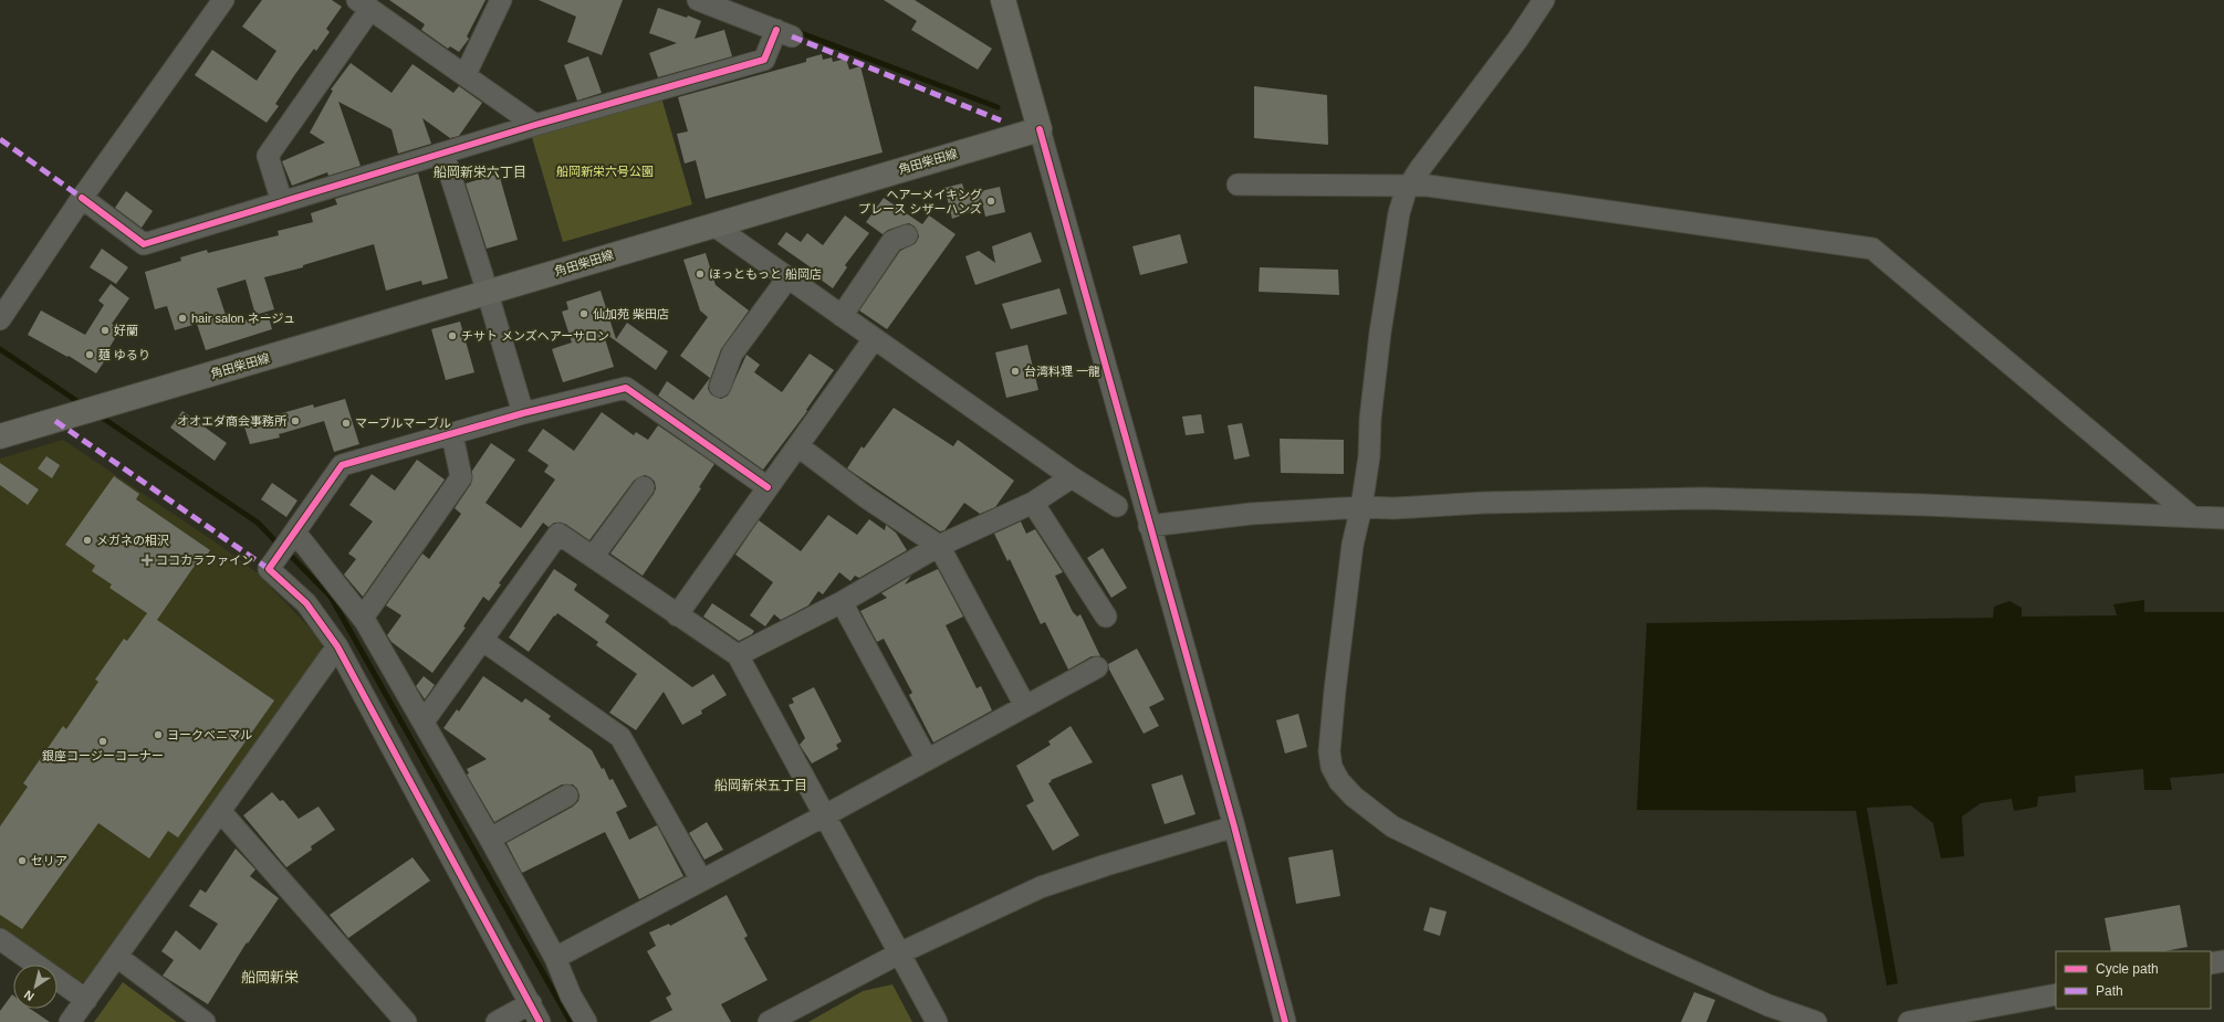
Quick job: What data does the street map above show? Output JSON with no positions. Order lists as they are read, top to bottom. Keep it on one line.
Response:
{"streets":{"main road":["角田柴田線"]},"districts":["船岡新栄六丁目","船岡新栄五丁目","船岡新栄"],"parks":["船岡新栄六号公園"],"places":{"other":["ヘアーメイキング プレース シザーハンズ","ほっともっと 船岡店","仙加苑 柴田店","hair salon ネージュ","好蘭","チサト メンズヘアーサロン","麺 ゆるり","台湾料理 一龍","オオエダ商会事務所","マーブルマーブル","メガネの相沢","ヨークベニマル","銀座コージーコーナー","セリア"],"health":["ココカラファイン"]},"legend":["Cycle path","Path"],"north":"bottom left"}
